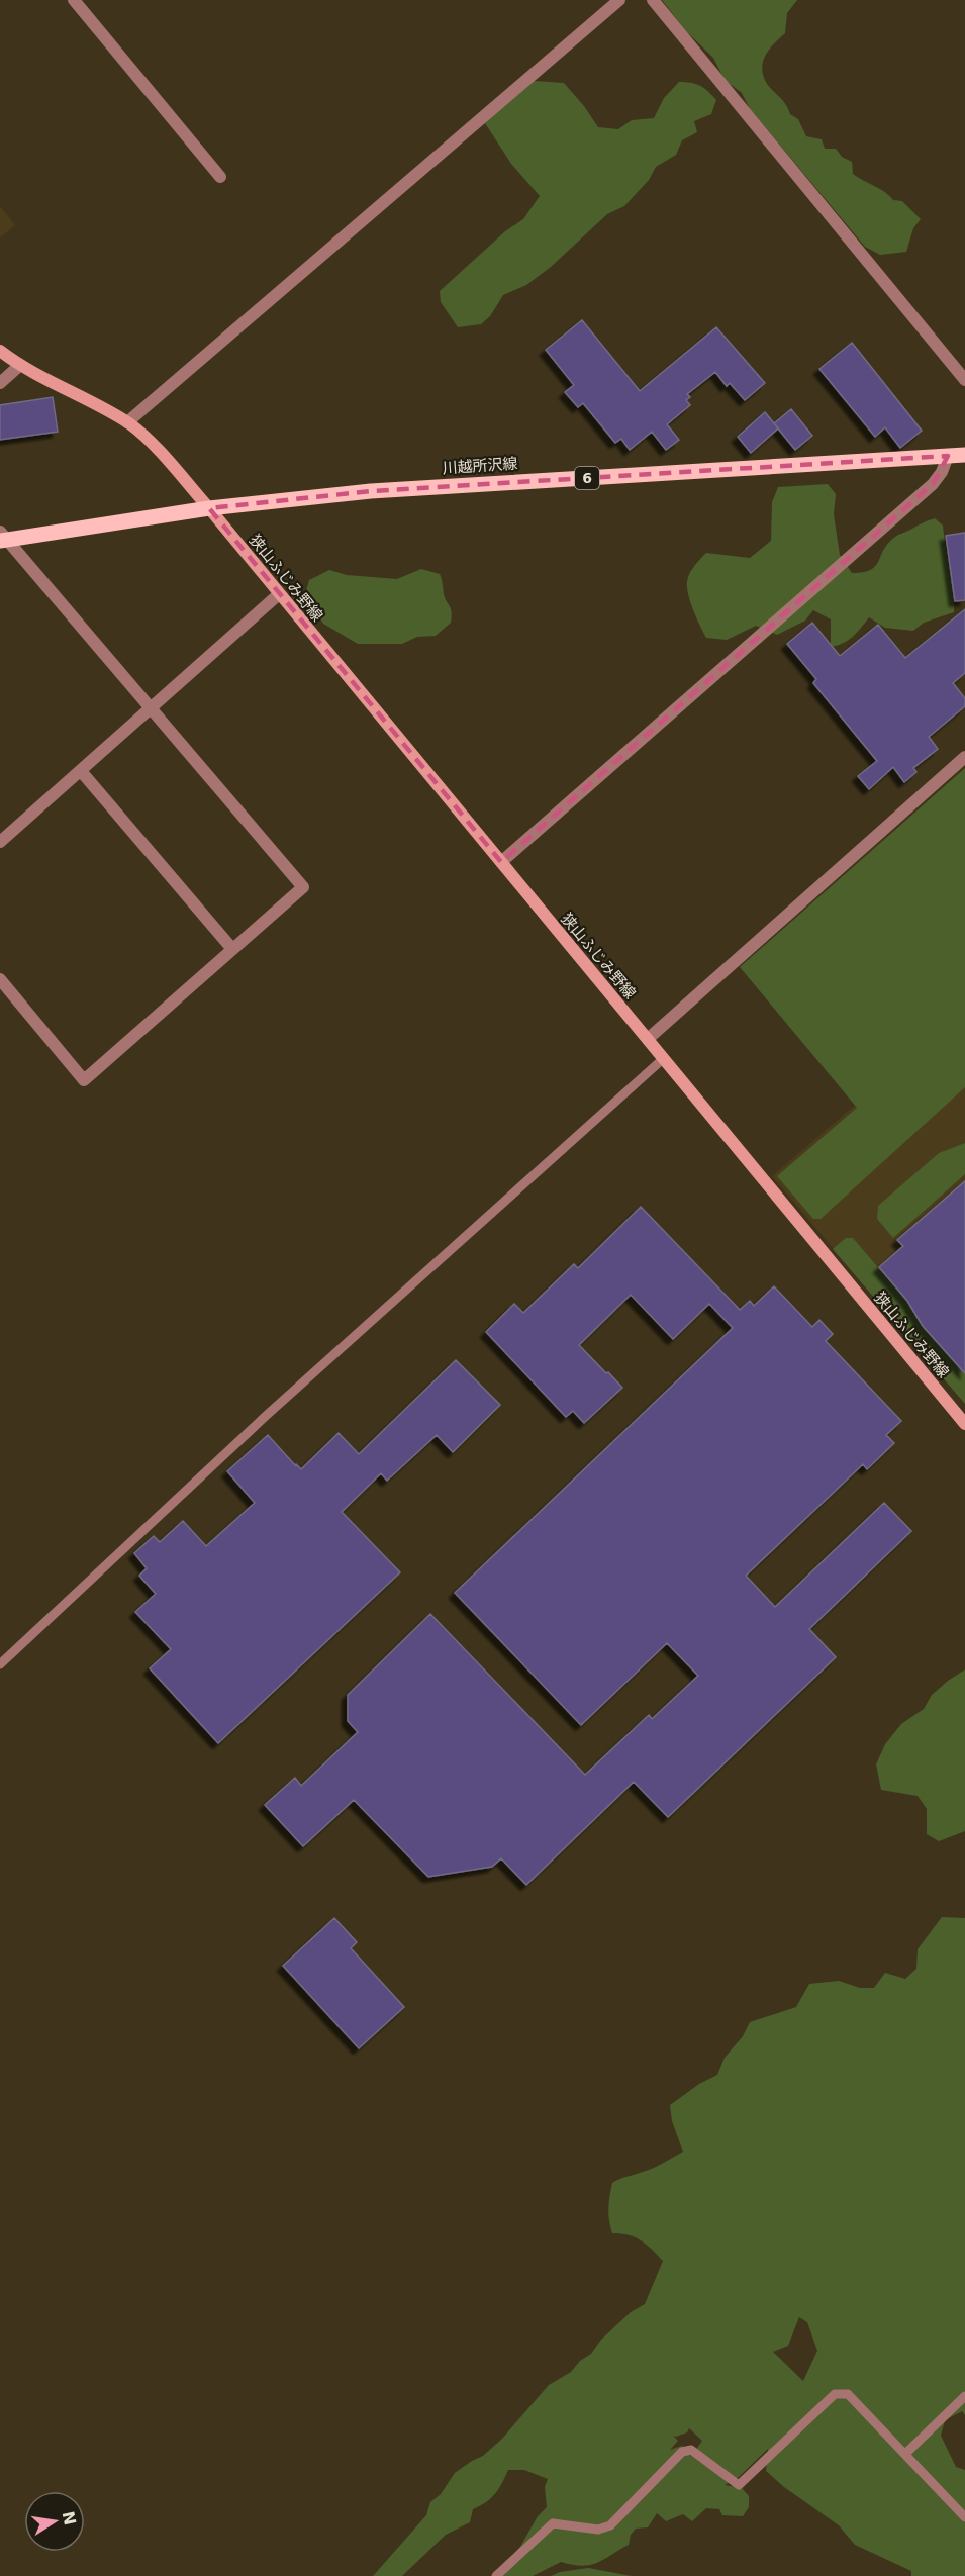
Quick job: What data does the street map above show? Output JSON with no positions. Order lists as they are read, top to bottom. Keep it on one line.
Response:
{"streets":{"main road":["川越所沢線","6","狭山ふじみ野線"]},"crossings":[["川越所沢線","狭山ふじみ野線"]],"north":"right"}
